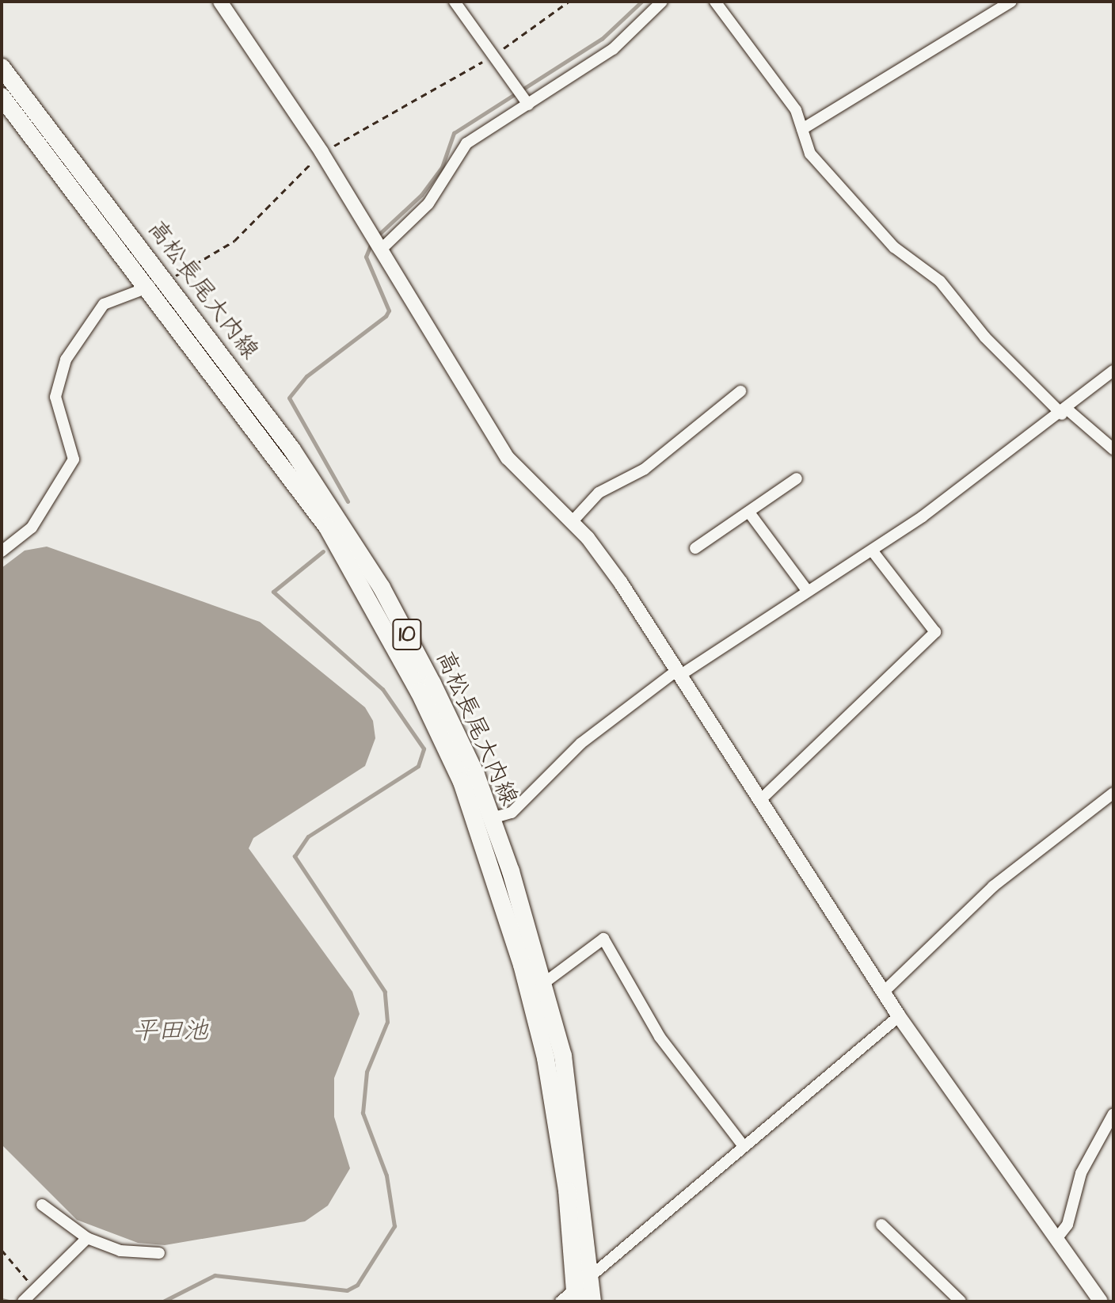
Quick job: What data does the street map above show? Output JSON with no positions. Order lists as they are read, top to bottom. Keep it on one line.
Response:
{"streets":{"main road":["高松長尾大内線","10"]},"water":["平田池"]}
